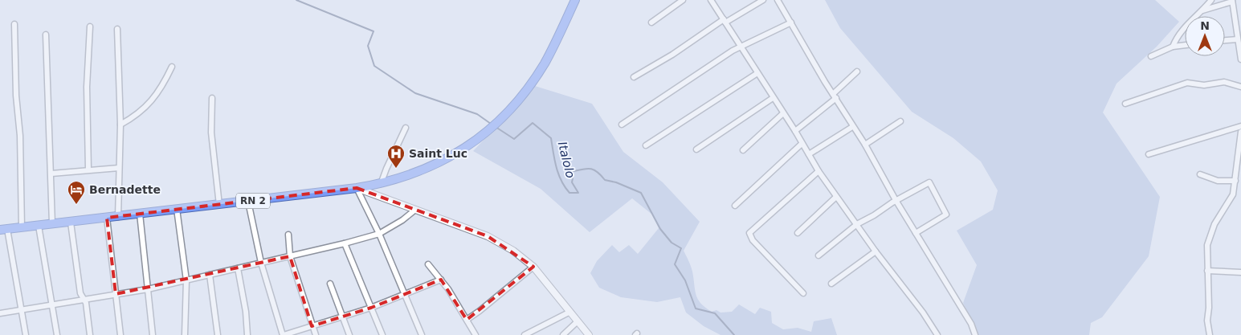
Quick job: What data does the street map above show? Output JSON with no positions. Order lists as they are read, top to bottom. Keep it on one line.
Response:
{"streets":{"highway":["RN 2"]},"water":["Italolo"],"places":{"hospital":["Saint Luc"],"hotel":["Bernadette"]},"north":"top"}
